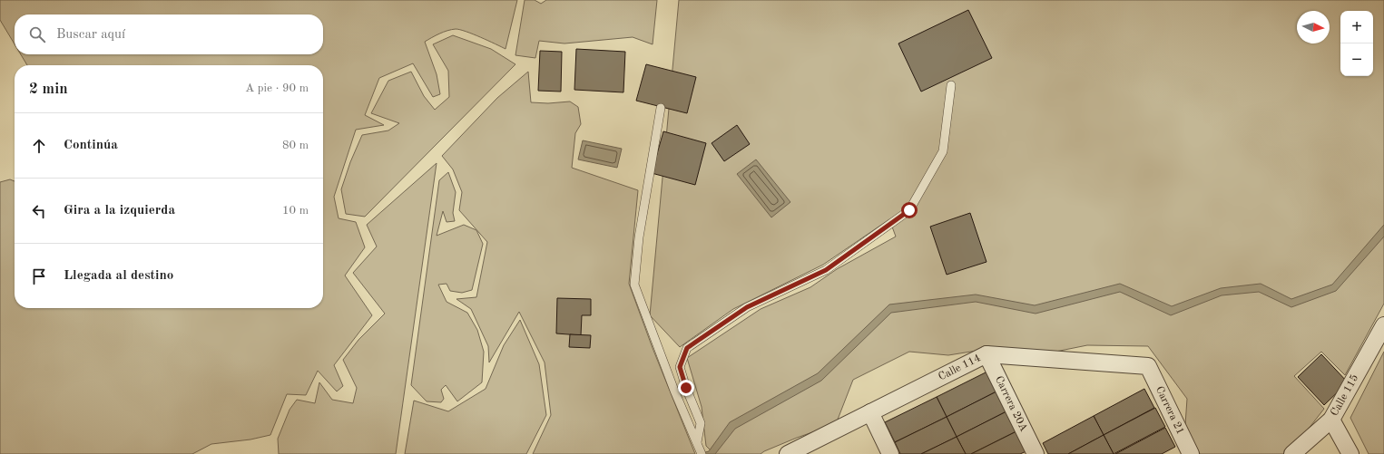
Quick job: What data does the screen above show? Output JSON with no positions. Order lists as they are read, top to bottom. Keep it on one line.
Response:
{"streets":{"street":["Calle 114","Calle 115","Carrera 20A","Carrera 21"]},"crossings":[["Calle 114","Carrera 20A"],["Calle 114","Carrera 21"]],"north":"right","page":{"map_buttons":["+","−"],"search":"Buscar aquí","heading":["2 min","A pie · 90 m"],"list":[["Continúa","80 m"],["Gira a la izquierda","10 m"],"Llegada al destino"]}}
